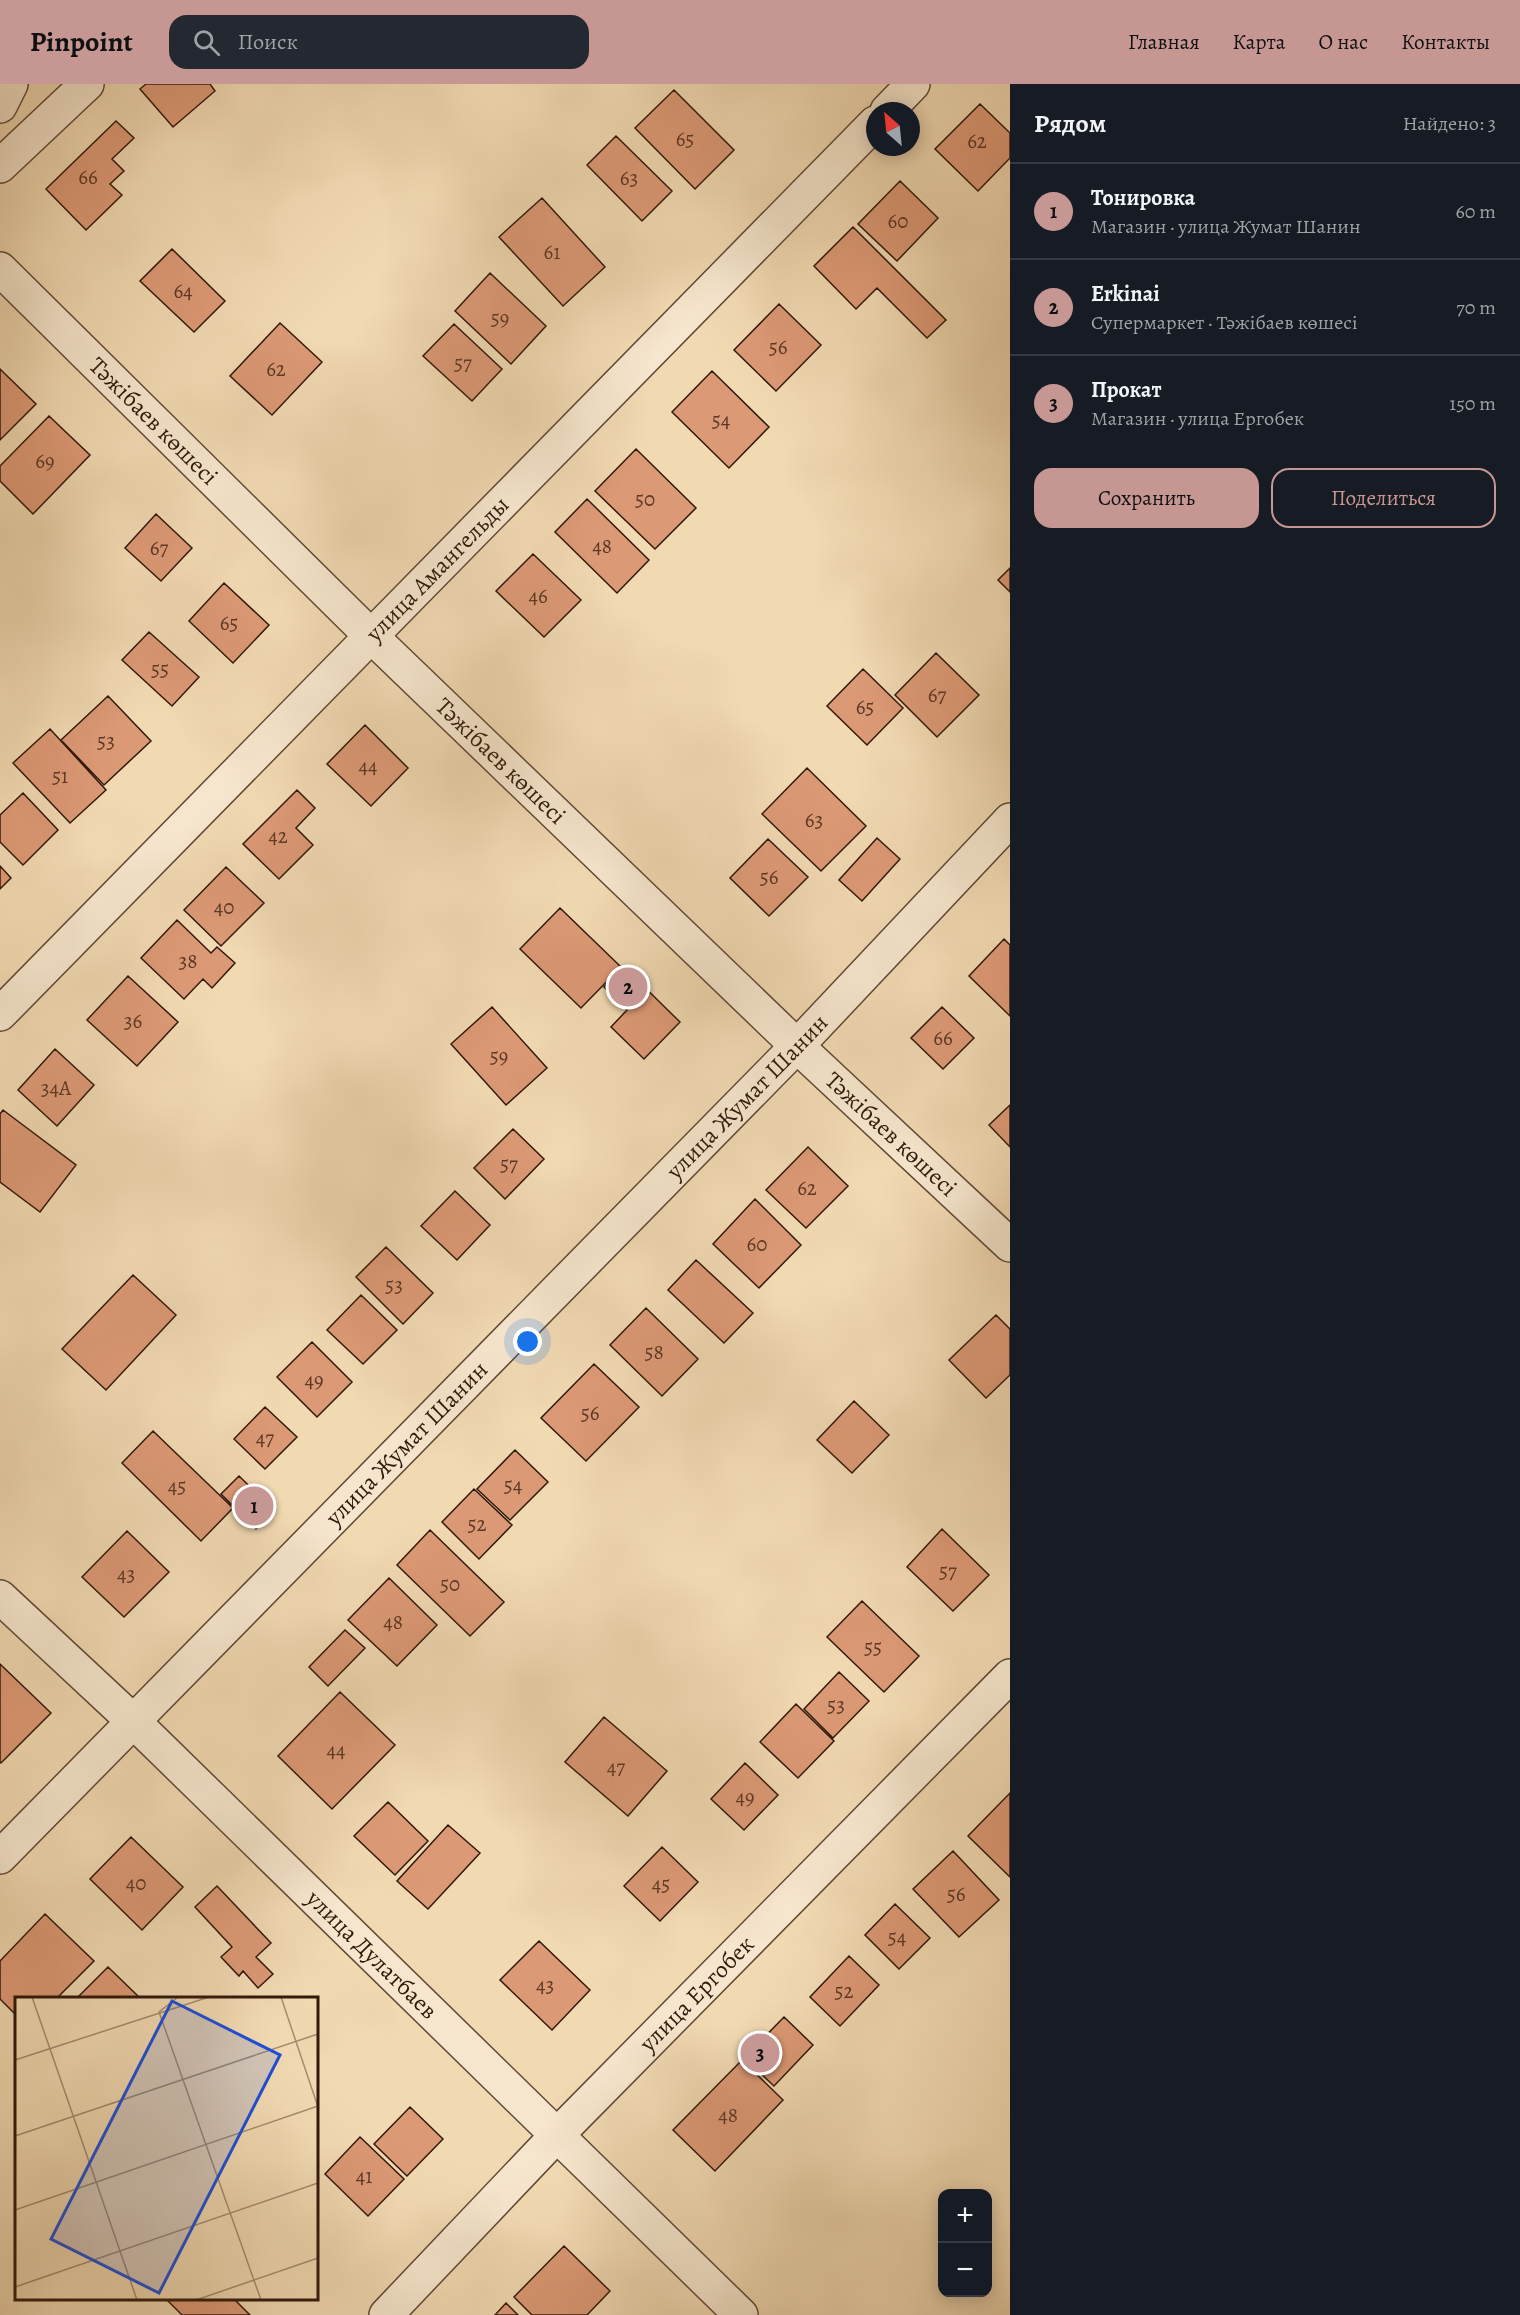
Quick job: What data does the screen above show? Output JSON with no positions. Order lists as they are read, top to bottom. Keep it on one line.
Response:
{"streets":{"street":["Тәжібаев көшесі","улица Амангельды","улица Жумат Шанин","улица Дулатбаев","улица Ергобек"]},"crossings":[["Тәжібаев көшесі","улица Амангельды"],["Тәжібаев көшесі","улица Жумат Шанин"],["улица Жумат Шанин","улица Дулатбаев"],["улица Дулатбаев","улица Ергобек"]],"house_numbers":["65","62","66","63","60","61","64","59","56","57","62","54","69","50","48","67","46","65","55","67","65","53","44","51","63","42","56","40","38","36","66","59","34А","57","62","60","53","58","49","56","47","54","45","52","57","43","50","48","55","53","44","47","49","40","45","56","54","43","52","48","41"],"north":"top left","page":{"header":"Pinpoint","search":"Поиск","nav":["Главная","Карта","О нас","Контакты"],"heading":["Рядом","Найдено: 3"],"list":[{"mark":"1","name":"Тонировка","note":"Магазин · улица Жумат Шанин","value":"60 m"},{"mark":"2","name":"Erkinai","note":"Супермаркет · Тәжібаев көшесі","value":"70 m"},{"mark":"3","name":"Прокат","note":"Магазин · улица Ергобек","value":"150 m"}],"buttons":["Сохранить","Поделиться"],"pins":["2","1","3"],"map_buttons":["+","−"]}}
